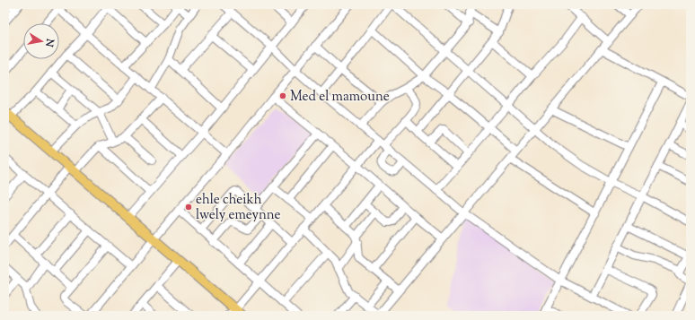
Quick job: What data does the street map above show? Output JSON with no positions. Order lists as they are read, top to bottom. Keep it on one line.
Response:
{"places":["Med el mamoune","ehle cheikh lwely emeynne"],"north":"right"}
